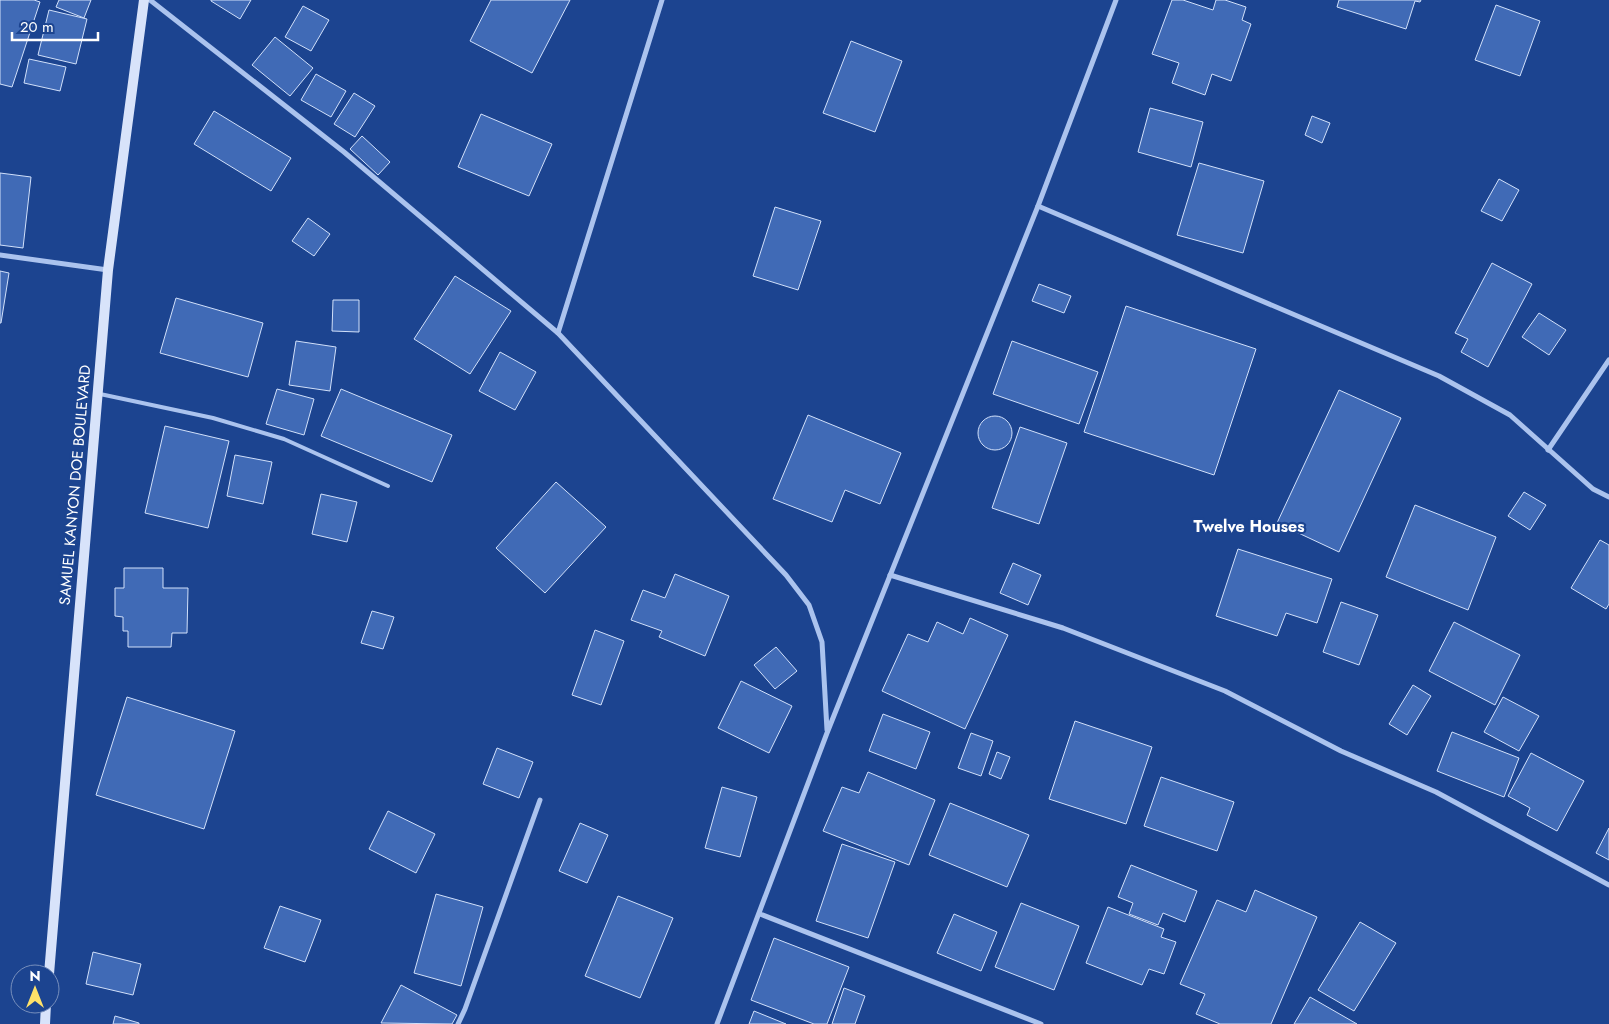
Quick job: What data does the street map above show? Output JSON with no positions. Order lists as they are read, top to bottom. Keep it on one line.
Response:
{"streets":{"street":["SAMUEL KANYON DOE BOULEVARD"]},"districts":["Twelve Houses"],"scale_bar":"20 m","north":"top"}
